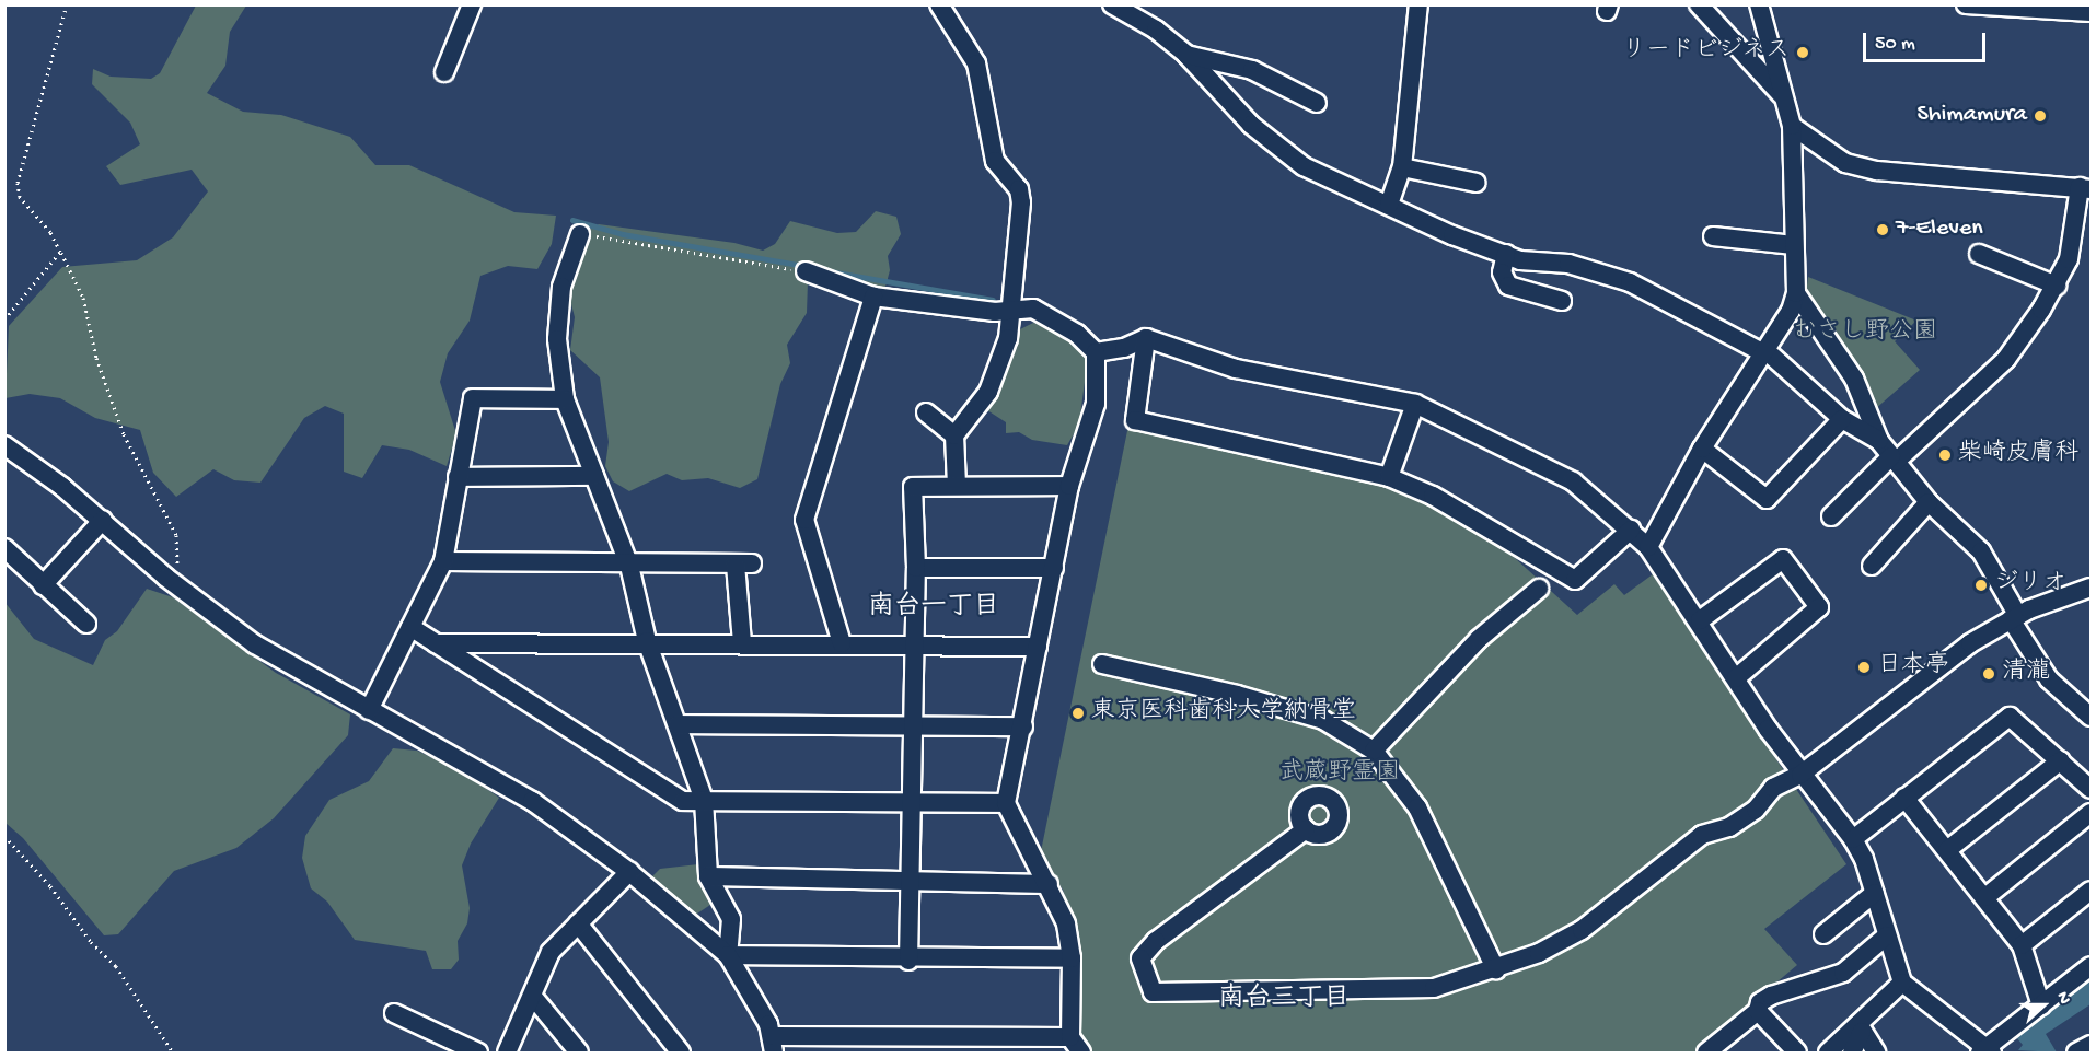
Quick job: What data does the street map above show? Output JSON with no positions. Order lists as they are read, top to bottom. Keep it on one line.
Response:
{"districts":["南台一丁目","南台三丁目"],"parks":["むさし野公園","武蔵野霊園"],"places":["リードビジネス","Shimamura","7-Eleven","柴崎皮膚科","ジリオ","日本亭","清瀧","東京医科歯科大学納骨堂"],"scale_bar":"50 m","north":"right"}
